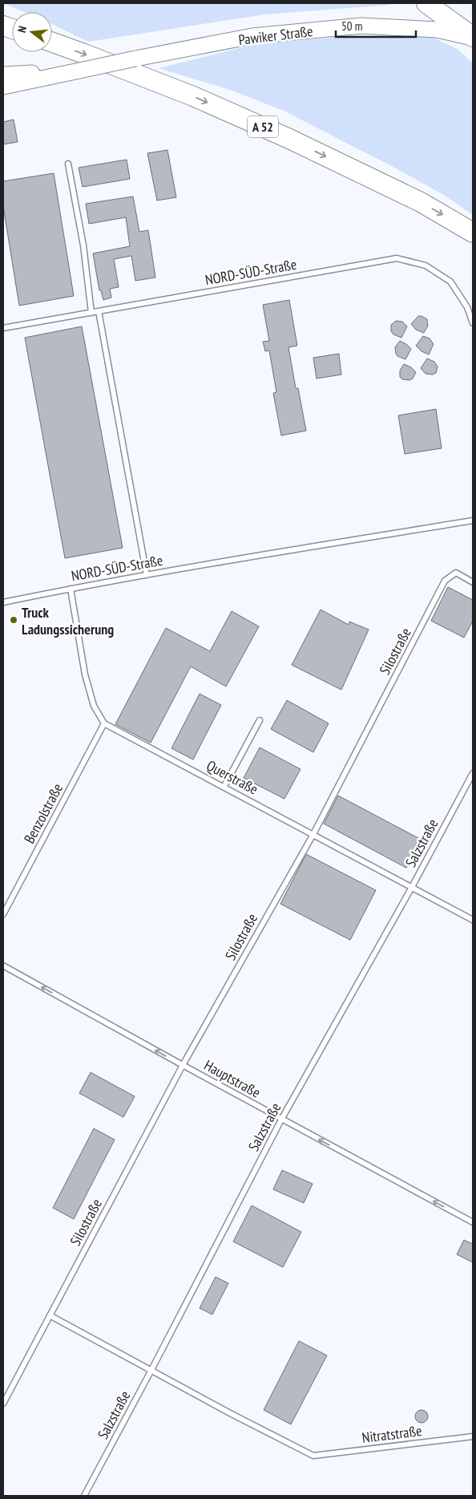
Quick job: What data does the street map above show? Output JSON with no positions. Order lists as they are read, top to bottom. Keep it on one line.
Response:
{"streets":{"highway":["A 52"],"street":["Pawiker Straße"],"lane":["NORD-SÜD-Straße","Silostraße","Querstraße","Benzolstraße","Salzstraße","Hauptstraße","Nitratstraße"]},"crossings":[["Silostraße","Querstraße"],["Silostraße","Hauptstraße"],["Querstraße","Benzolstraße"],["Querstraße","Salzstraße"],["Salzstraße","Hauptstraße"],["Salzstraße","Nitratstraße"]],"one_way":["Hauptstraße"],"places":["Truck Ladungssicherung"],"scale_bar":"50 m","north":"left"}
